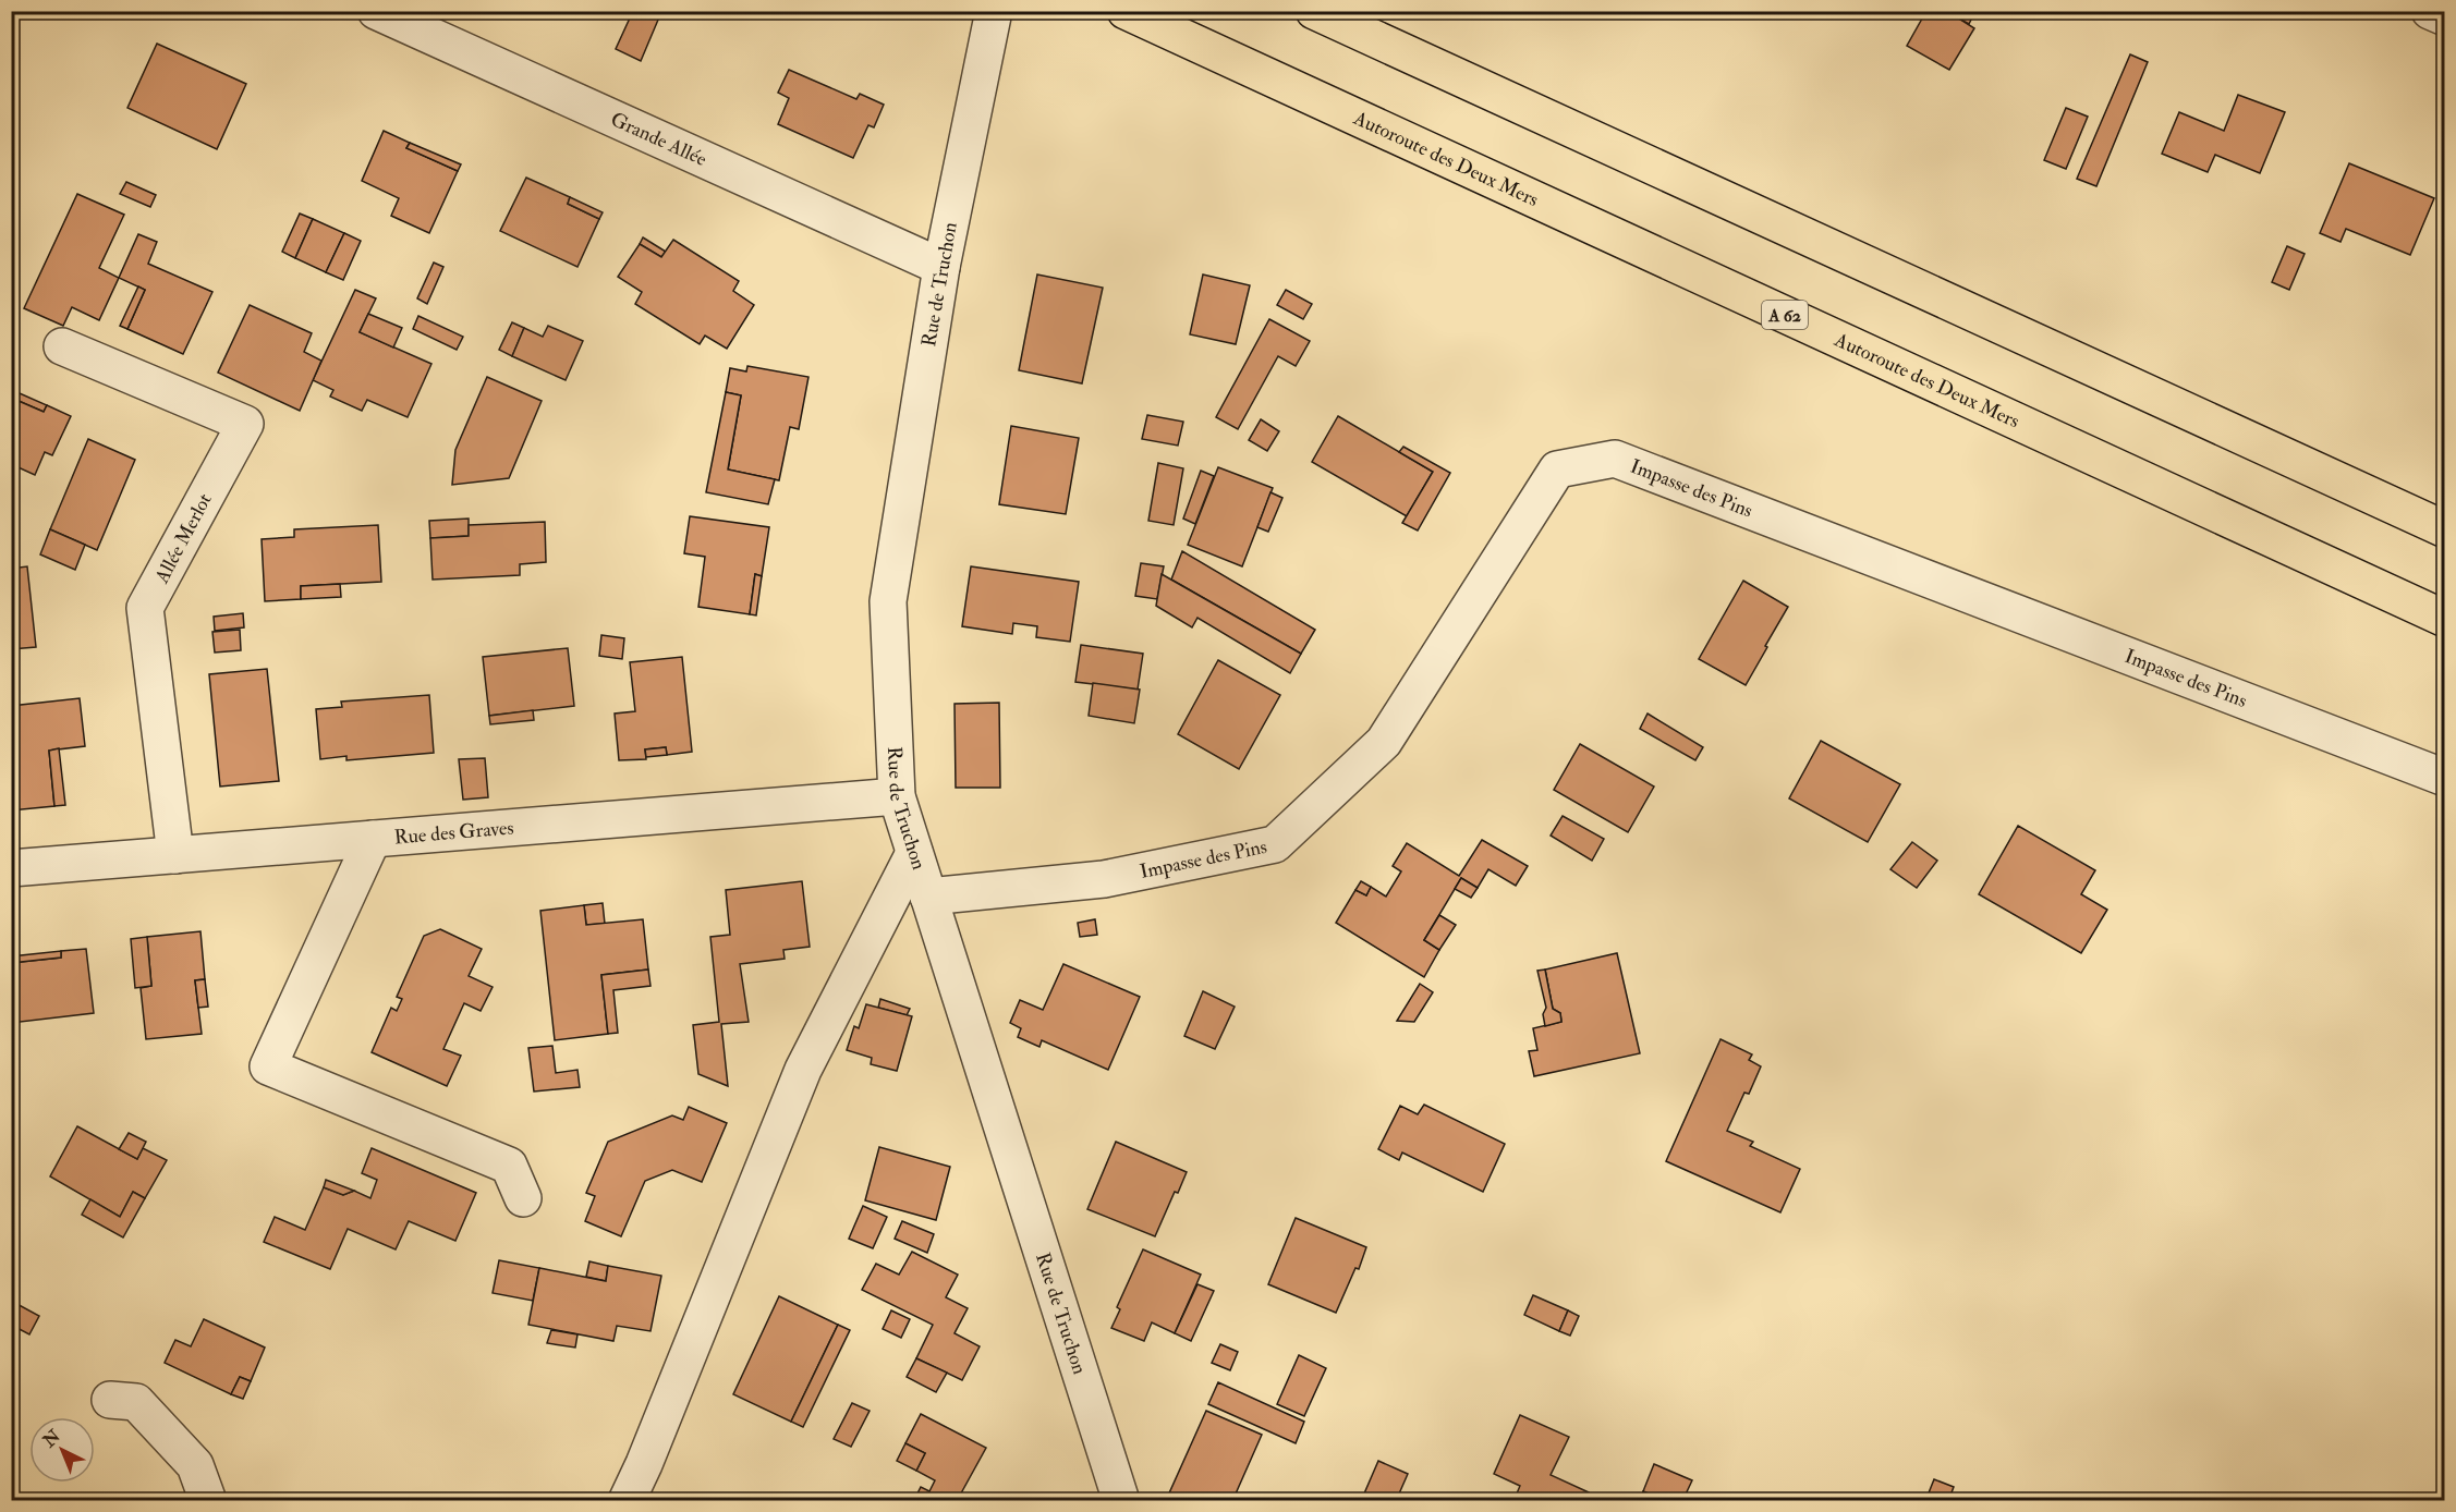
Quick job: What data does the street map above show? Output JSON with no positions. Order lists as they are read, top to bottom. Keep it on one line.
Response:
{"streets":{"highway":["Autoroute des Deux Mers","A 62"],"street":["Grande Allée","Rue de Truchon","Impasse des Pins","Allée Merlot","Rue des Graves"]},"crossings":[["Grande Allée","Rue de Truchon"],["Rue de Truchon","Impasse des Pins"],["Rue de Truchon","Rue des Graves"],["Allée Merlot","Rue des Graves"]],"north":"top left"}
